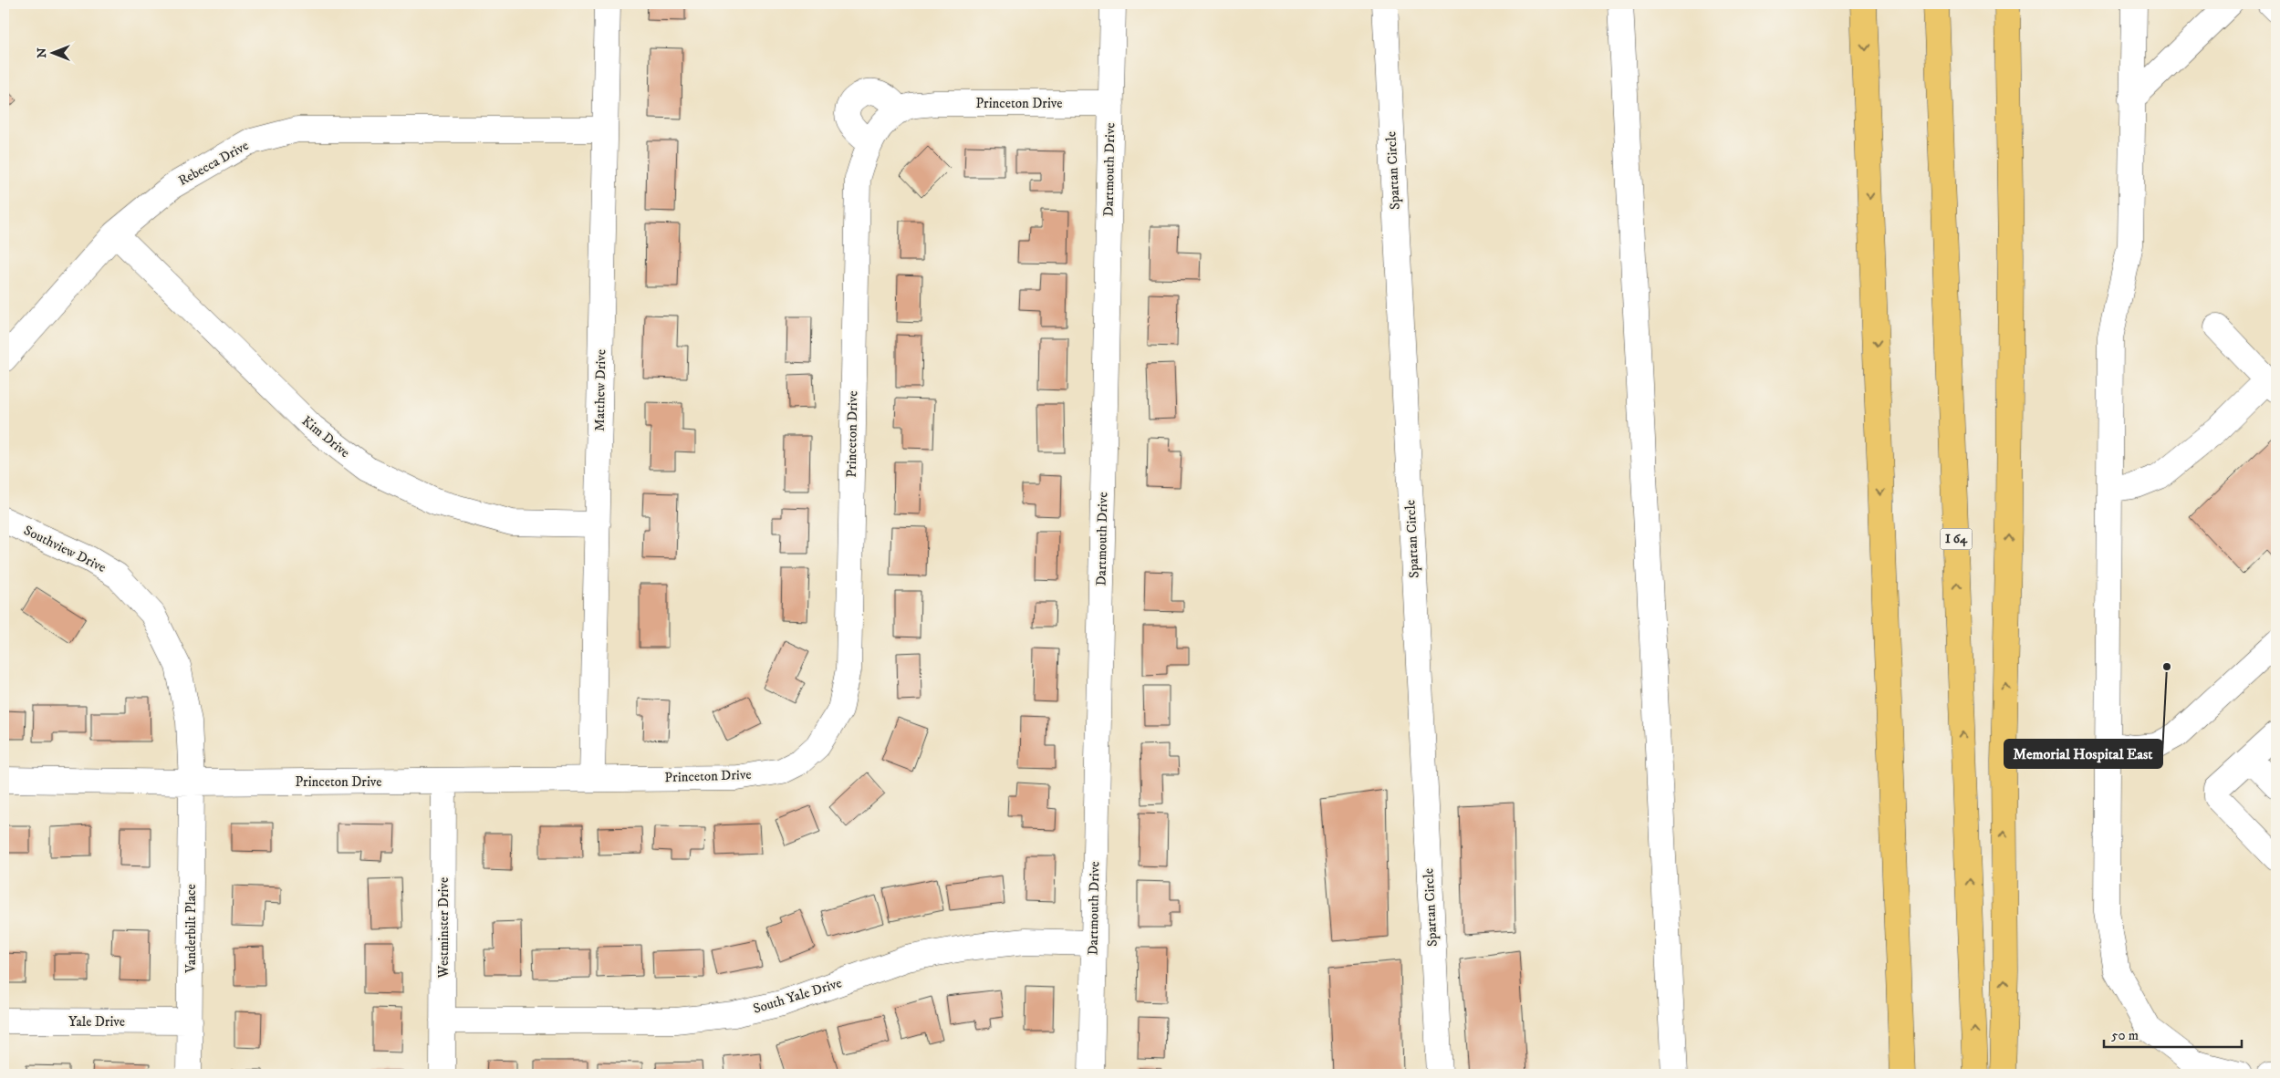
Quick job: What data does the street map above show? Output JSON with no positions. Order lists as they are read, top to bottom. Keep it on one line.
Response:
{"streets":{"highway":["I 64"],"street":["Princeton Drive","Rebecca Drive","Dartmouth Drive","Spartan Circle","Matthew Drive","Kim Drive","Southview Drive","Westminster Drive","Vanderbilt Place","South Yale Drive","Yale Drive"]},"crossings":[["Princeton Drive","Dartmouth Drive"],["Princeton Drive","Matthew Drive"],["Princeton Drive","Southview Drive"],["Princeton Drive","Westminster Drive"],["Princeton Drive","Vanderbilt Place"],["Rebecca Drive","Matthew Drive"],["Rebecca Drive","Kim Drive"],["Dartmouth Drive","South Yale Drive"],["Matthew Drive","Kim Drive"],["Southview Drive","Vanderbilt Place"],["Westminster Drive","South Yale Drive"],["Vanderbilt Place","Yale Drive"]],"places":["Memorial Hospital East"],"scale_bar":"50 m","north":"left"}
